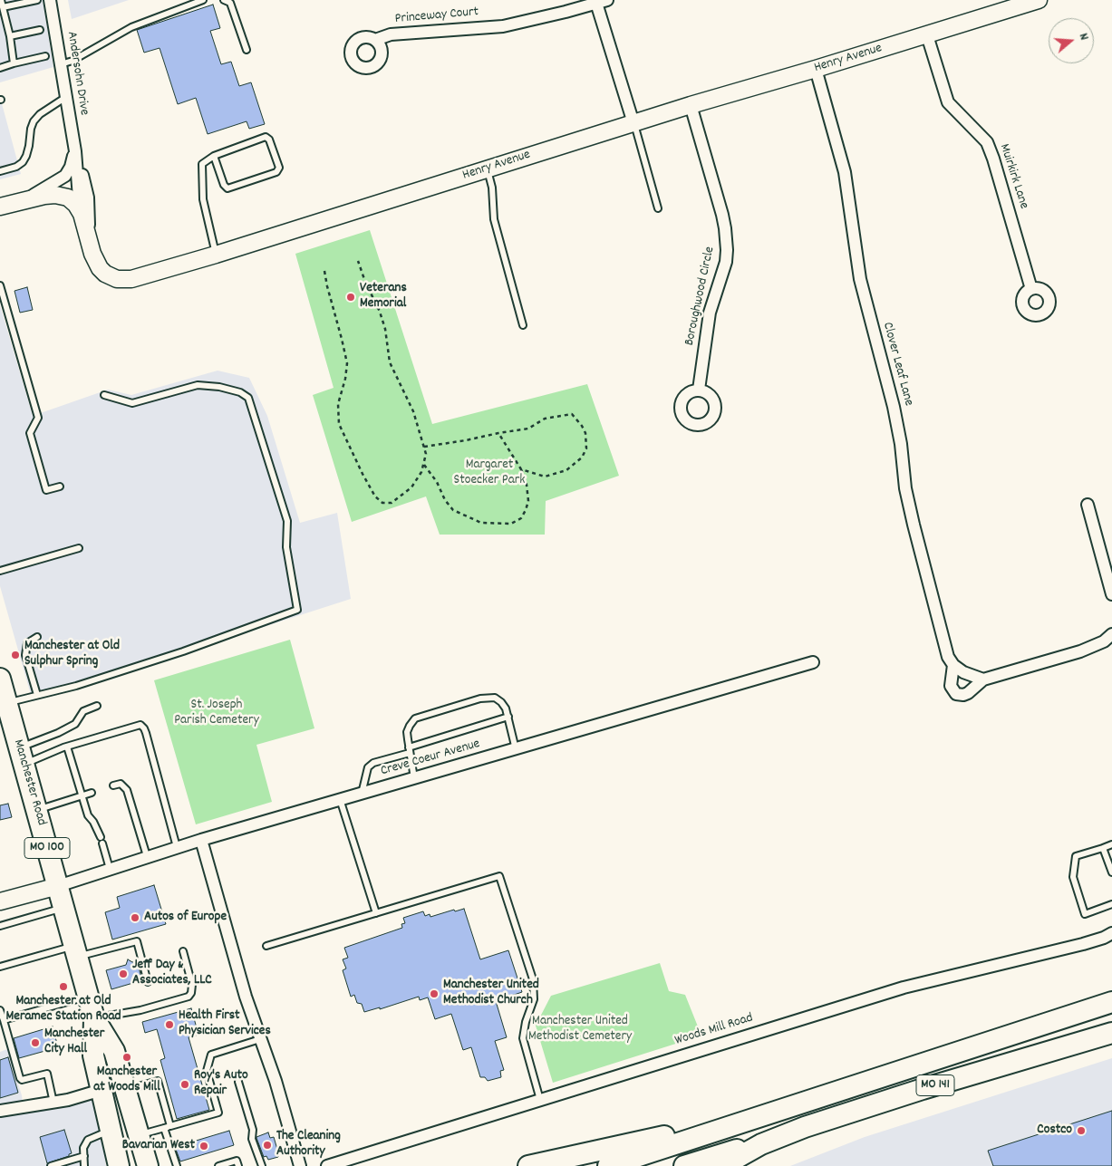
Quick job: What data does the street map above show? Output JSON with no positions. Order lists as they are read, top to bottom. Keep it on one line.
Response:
{"streets":{"highway":["Manchester Road","MO 100","MO 141"],"street":["Princeway Court","Henry Avenue","Andersohn Drive","Muirkirk Lane","Boroughwood Circle","Clover Leaf Lane","Creve Coeur Avenue","Woods Mill Road"]},"crossings":[["Henry Avenue","Andersohn Drive"],["Henry Avenue","Muirkirk Lane"],["Henry Avenue","Boroughwood Circle"],["Henry Avenue","Clover Leaf Lane"],["Creve Coeur Avenue","Manchester Road"]],"parks":["Margaret Stoecker Park","St. Joseph Parish Cemetery","Manchester United Methodist Cemetery"],"places":["Veterans Memorial","Manchester at Old Sulphur Spring","Autos of Europe","Jeff Day & Associates, LLC","Manchester at Old Meramec Station Road","Manchester United Methodist Church","Health First Physician Services","Manchester City Hall","Manchester at Woods Mill","Roy's Auto Repair","Costco","The Cleaning Authority","Bavarian West"],"north":"right"}
